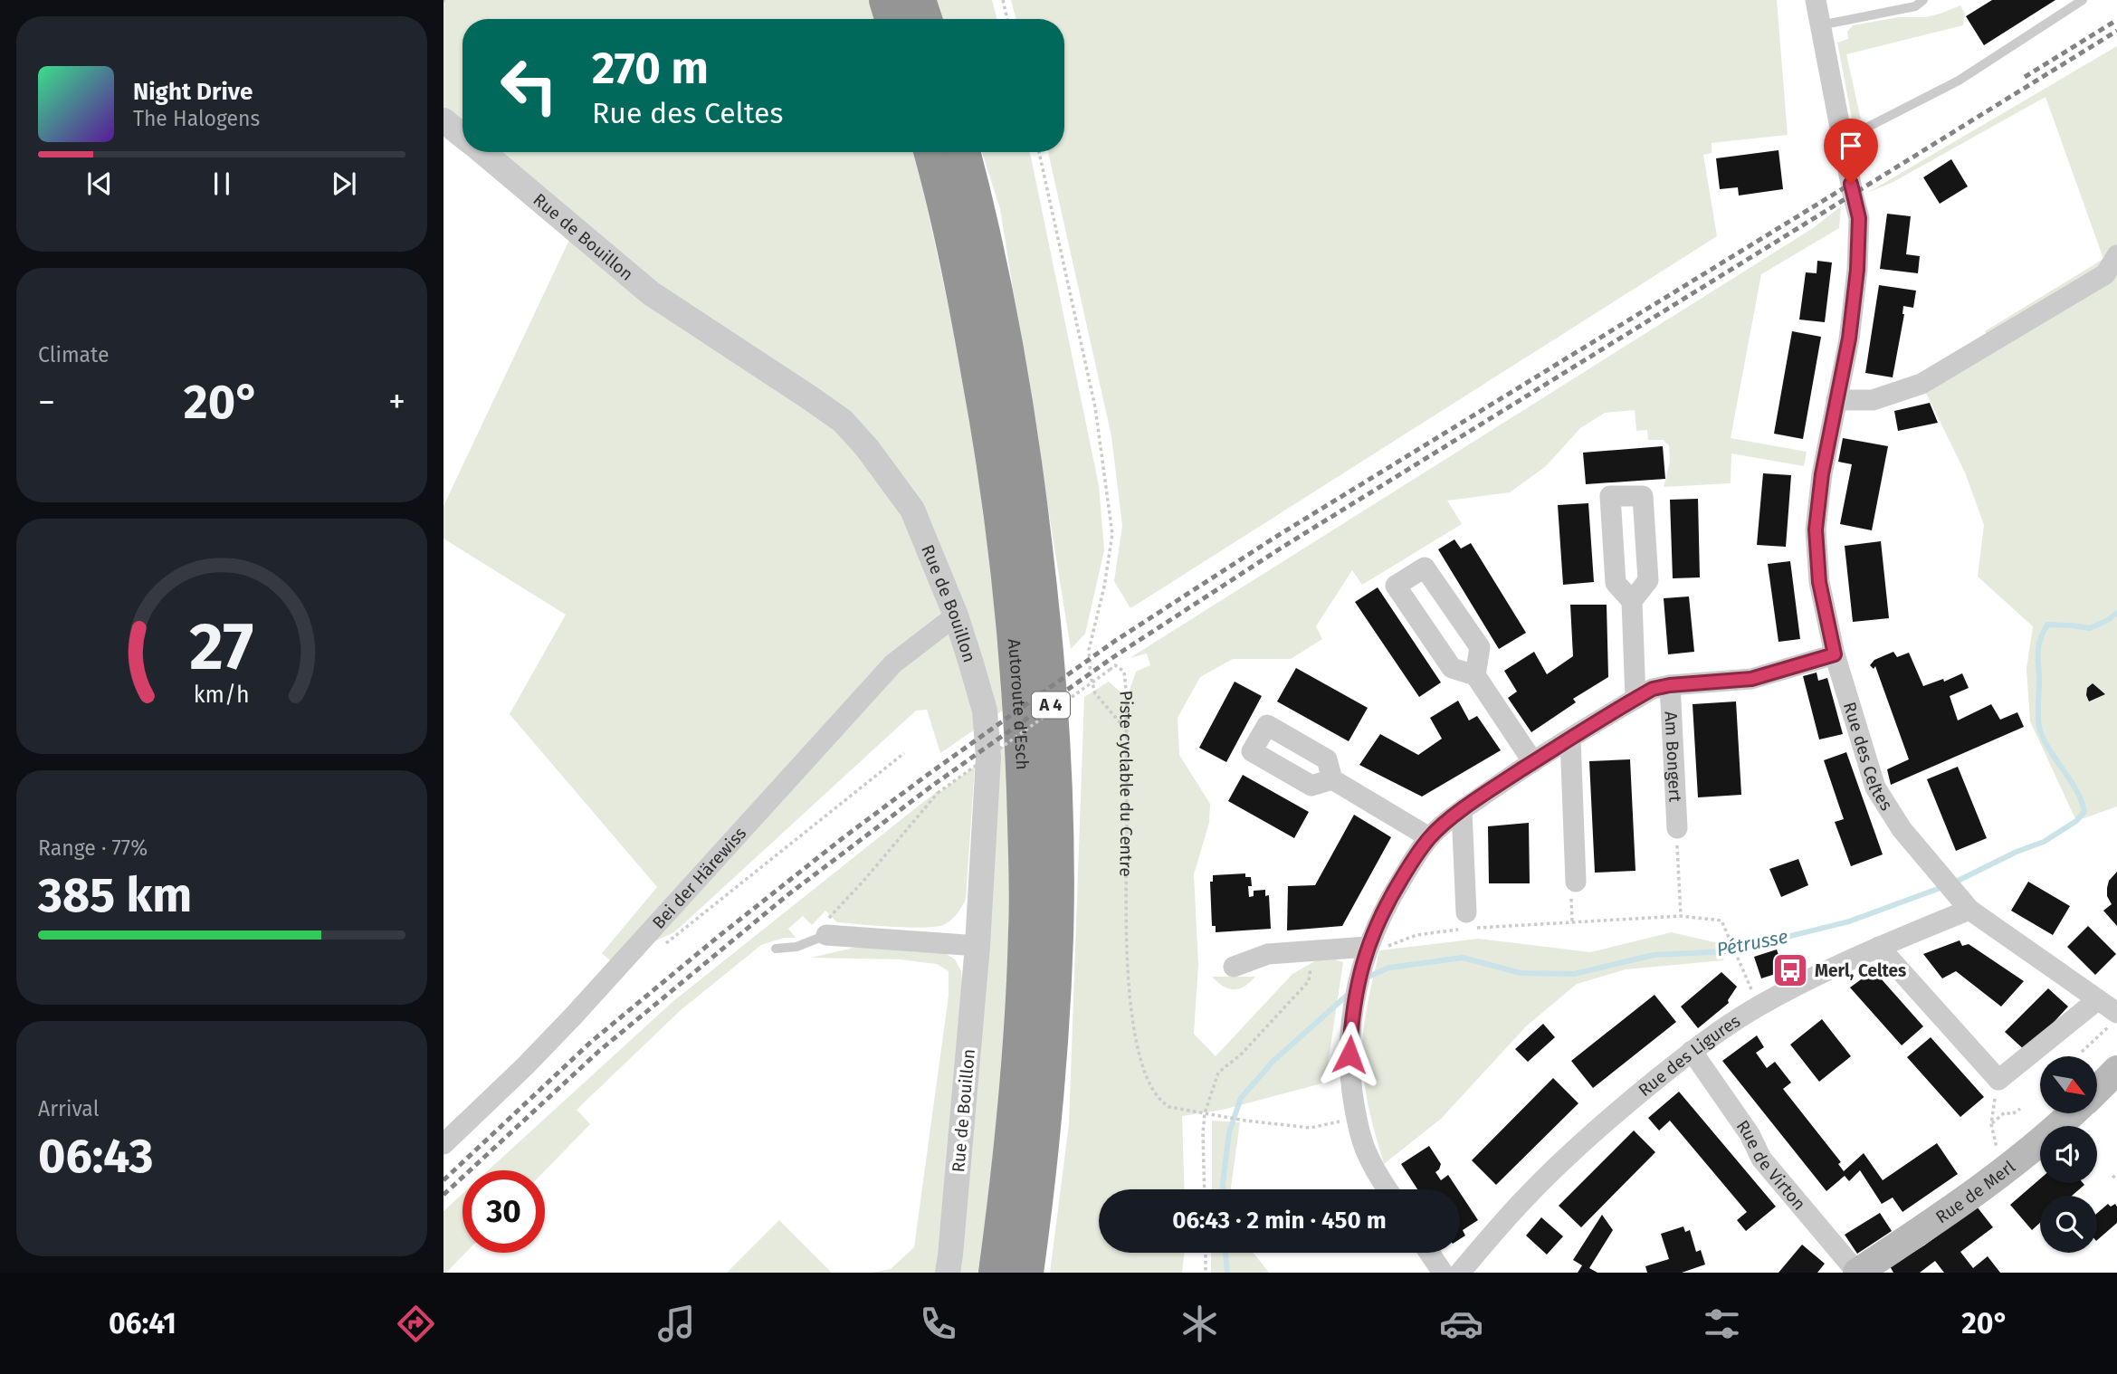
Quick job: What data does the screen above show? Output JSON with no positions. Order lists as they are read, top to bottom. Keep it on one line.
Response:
{"streets":{"highway":["Autoroute d'Esch","A 4"],"main road":["Rue de Merl"],"street":["Rue de Bouillon","Rue des Celtes","Am Bongert","Bei der Härewiss","Rue des Ligures","Rue de Virton"],"path":["Piste cyclable du Centre"]},"crossings":[["Rue de Bouillon","Bei der Härewiss"],["Rue des Celtes","Am Bongert"],["Rue des Celtes","Rue des Ligures"],["Am Bongert","Piste cyclable du Centre"],["Rue des Ligures","Rue de Virton"],["Rue de Virton","Rue de Merl"]],"water":["Pétrusse"],"places":{"bus stop":["Merl, Celtes"]},"north":"bottom right","page":{"turn":["270 m","Rue des Celtes"],"song":["Night Drive","The Halogens"],"tile":["Climate",["Range · 77%","385 km"],["Arrival","06:43"]],"heat":["−","20°","+"],"limit":"30","trip":"06:43 · 2 min · 450 m","tabs":["06:41","20°"],"gauge":["27","km/h"]}}
